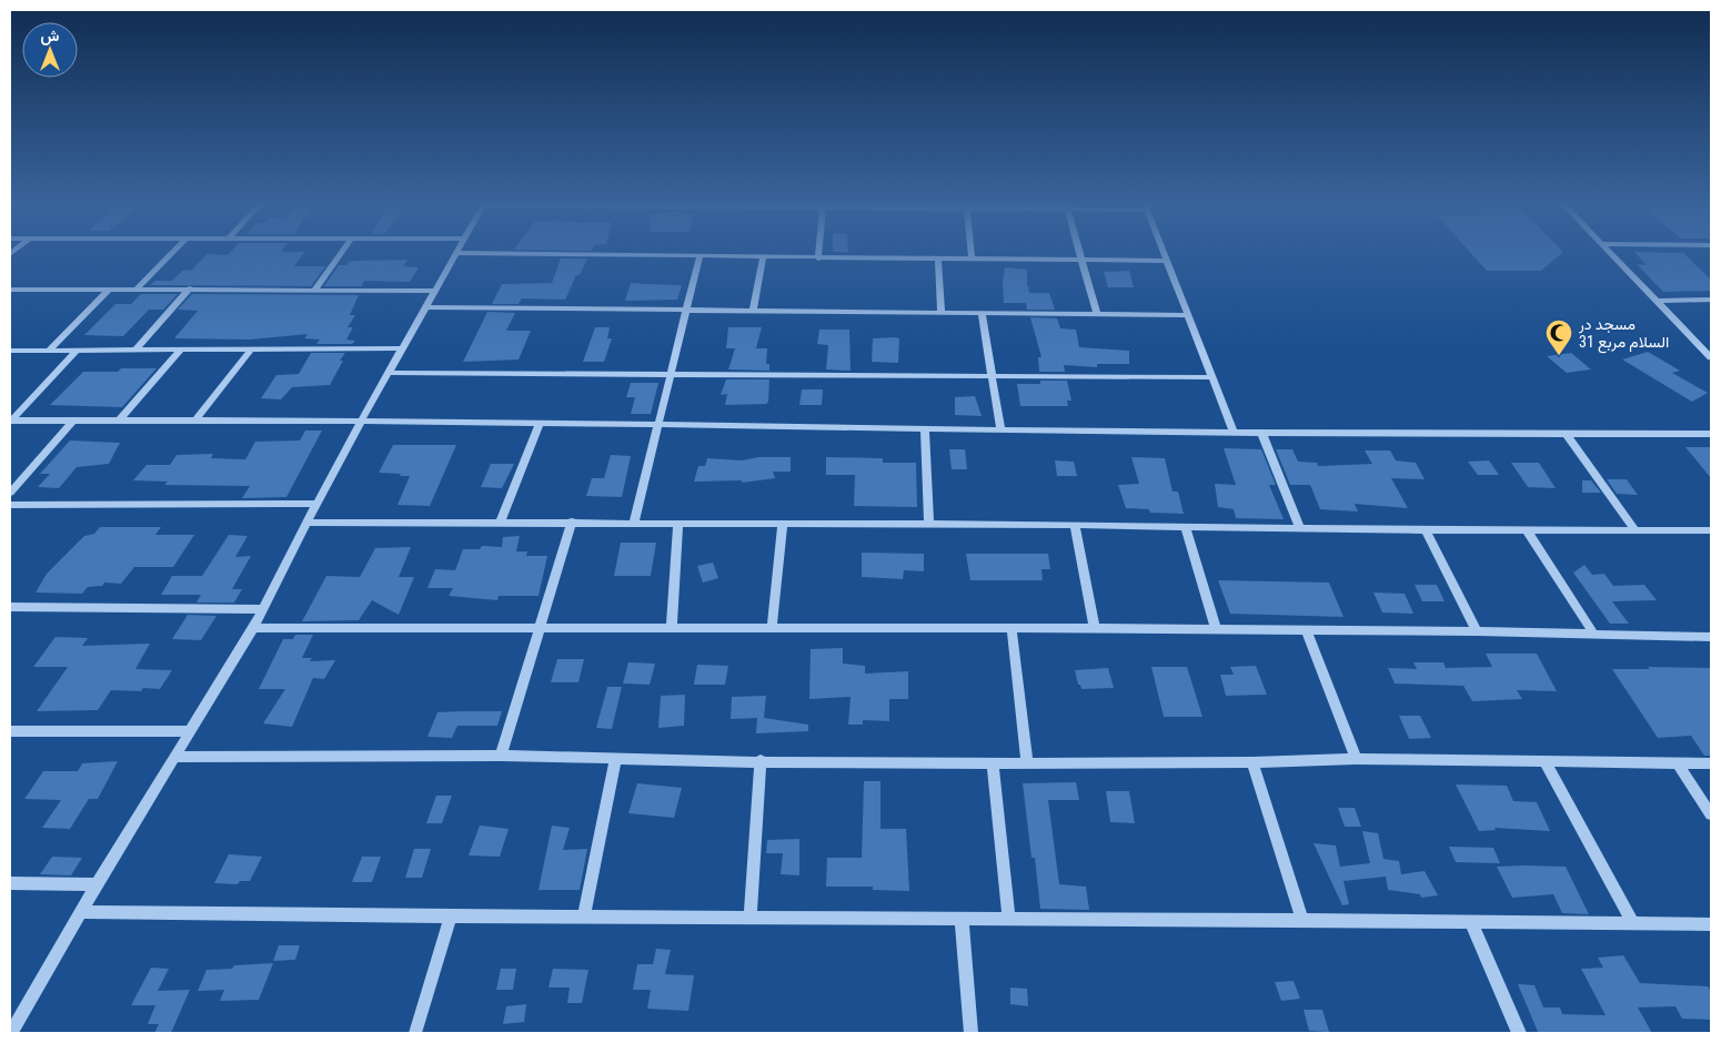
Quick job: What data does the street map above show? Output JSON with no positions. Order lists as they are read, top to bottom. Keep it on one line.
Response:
{"places":{"mosque":["مسجد در السلام مربع 31"]},"north":"top"}
